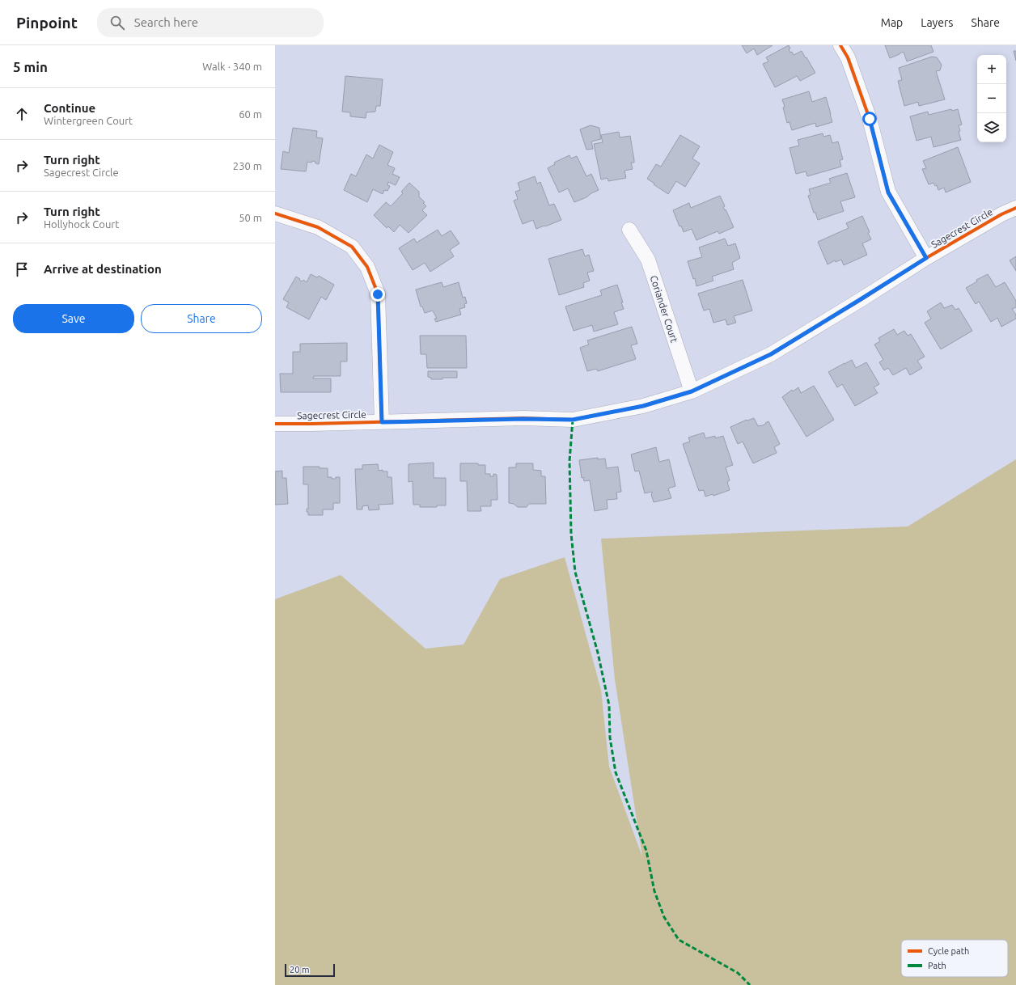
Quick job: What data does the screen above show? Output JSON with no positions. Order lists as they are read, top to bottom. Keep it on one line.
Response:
{"streets":{"street":["Sagecrest Circle","Coriander Court"]},"crossings":[["Sagecrest Circle","Coriander Court"]],"legend":["Cycle path","Path"],"scale_bar":"20 m","page":{"header":"Pinpoint","search":"Search here","nav":["Map","Layers","Share"],"heading":["5 min","Walk · 340 m"],"map_buttons":["+","−"],"list":[["Continue","Wintergreen Court","60 m"],["Turn right","Sagecrest Circle","230 m"],["Turn right","Hollyhock Court","50 m"],"Arrive at destination"],"buttons":["Save","Share"],"scale":"20 m"}}
